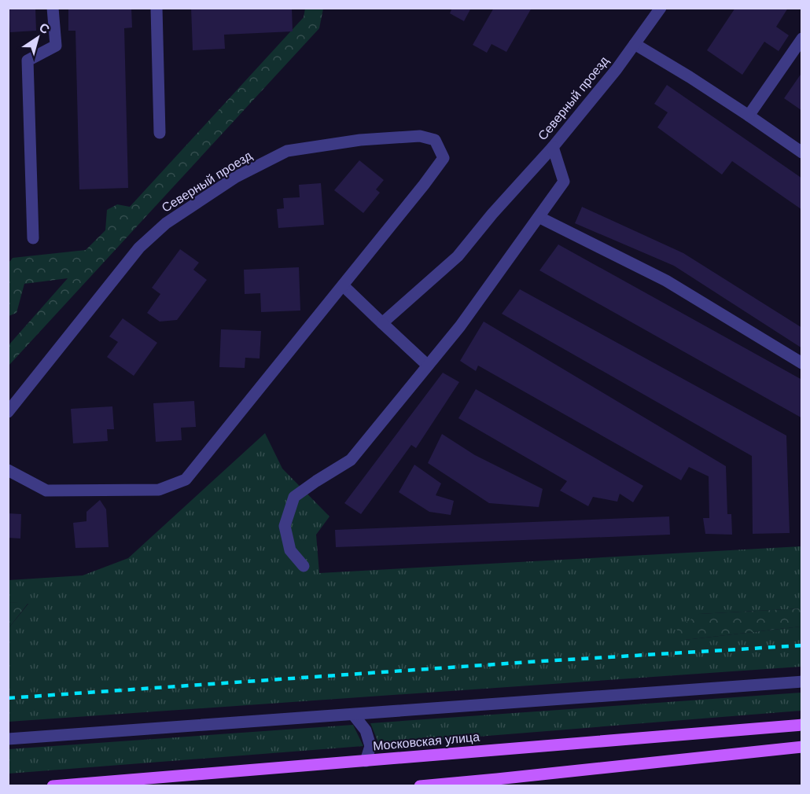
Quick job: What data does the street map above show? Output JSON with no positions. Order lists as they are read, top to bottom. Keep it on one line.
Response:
{"streets":{"main road":["Московская улица"],"street":["Северный проезд"]},"north":"top right"}
